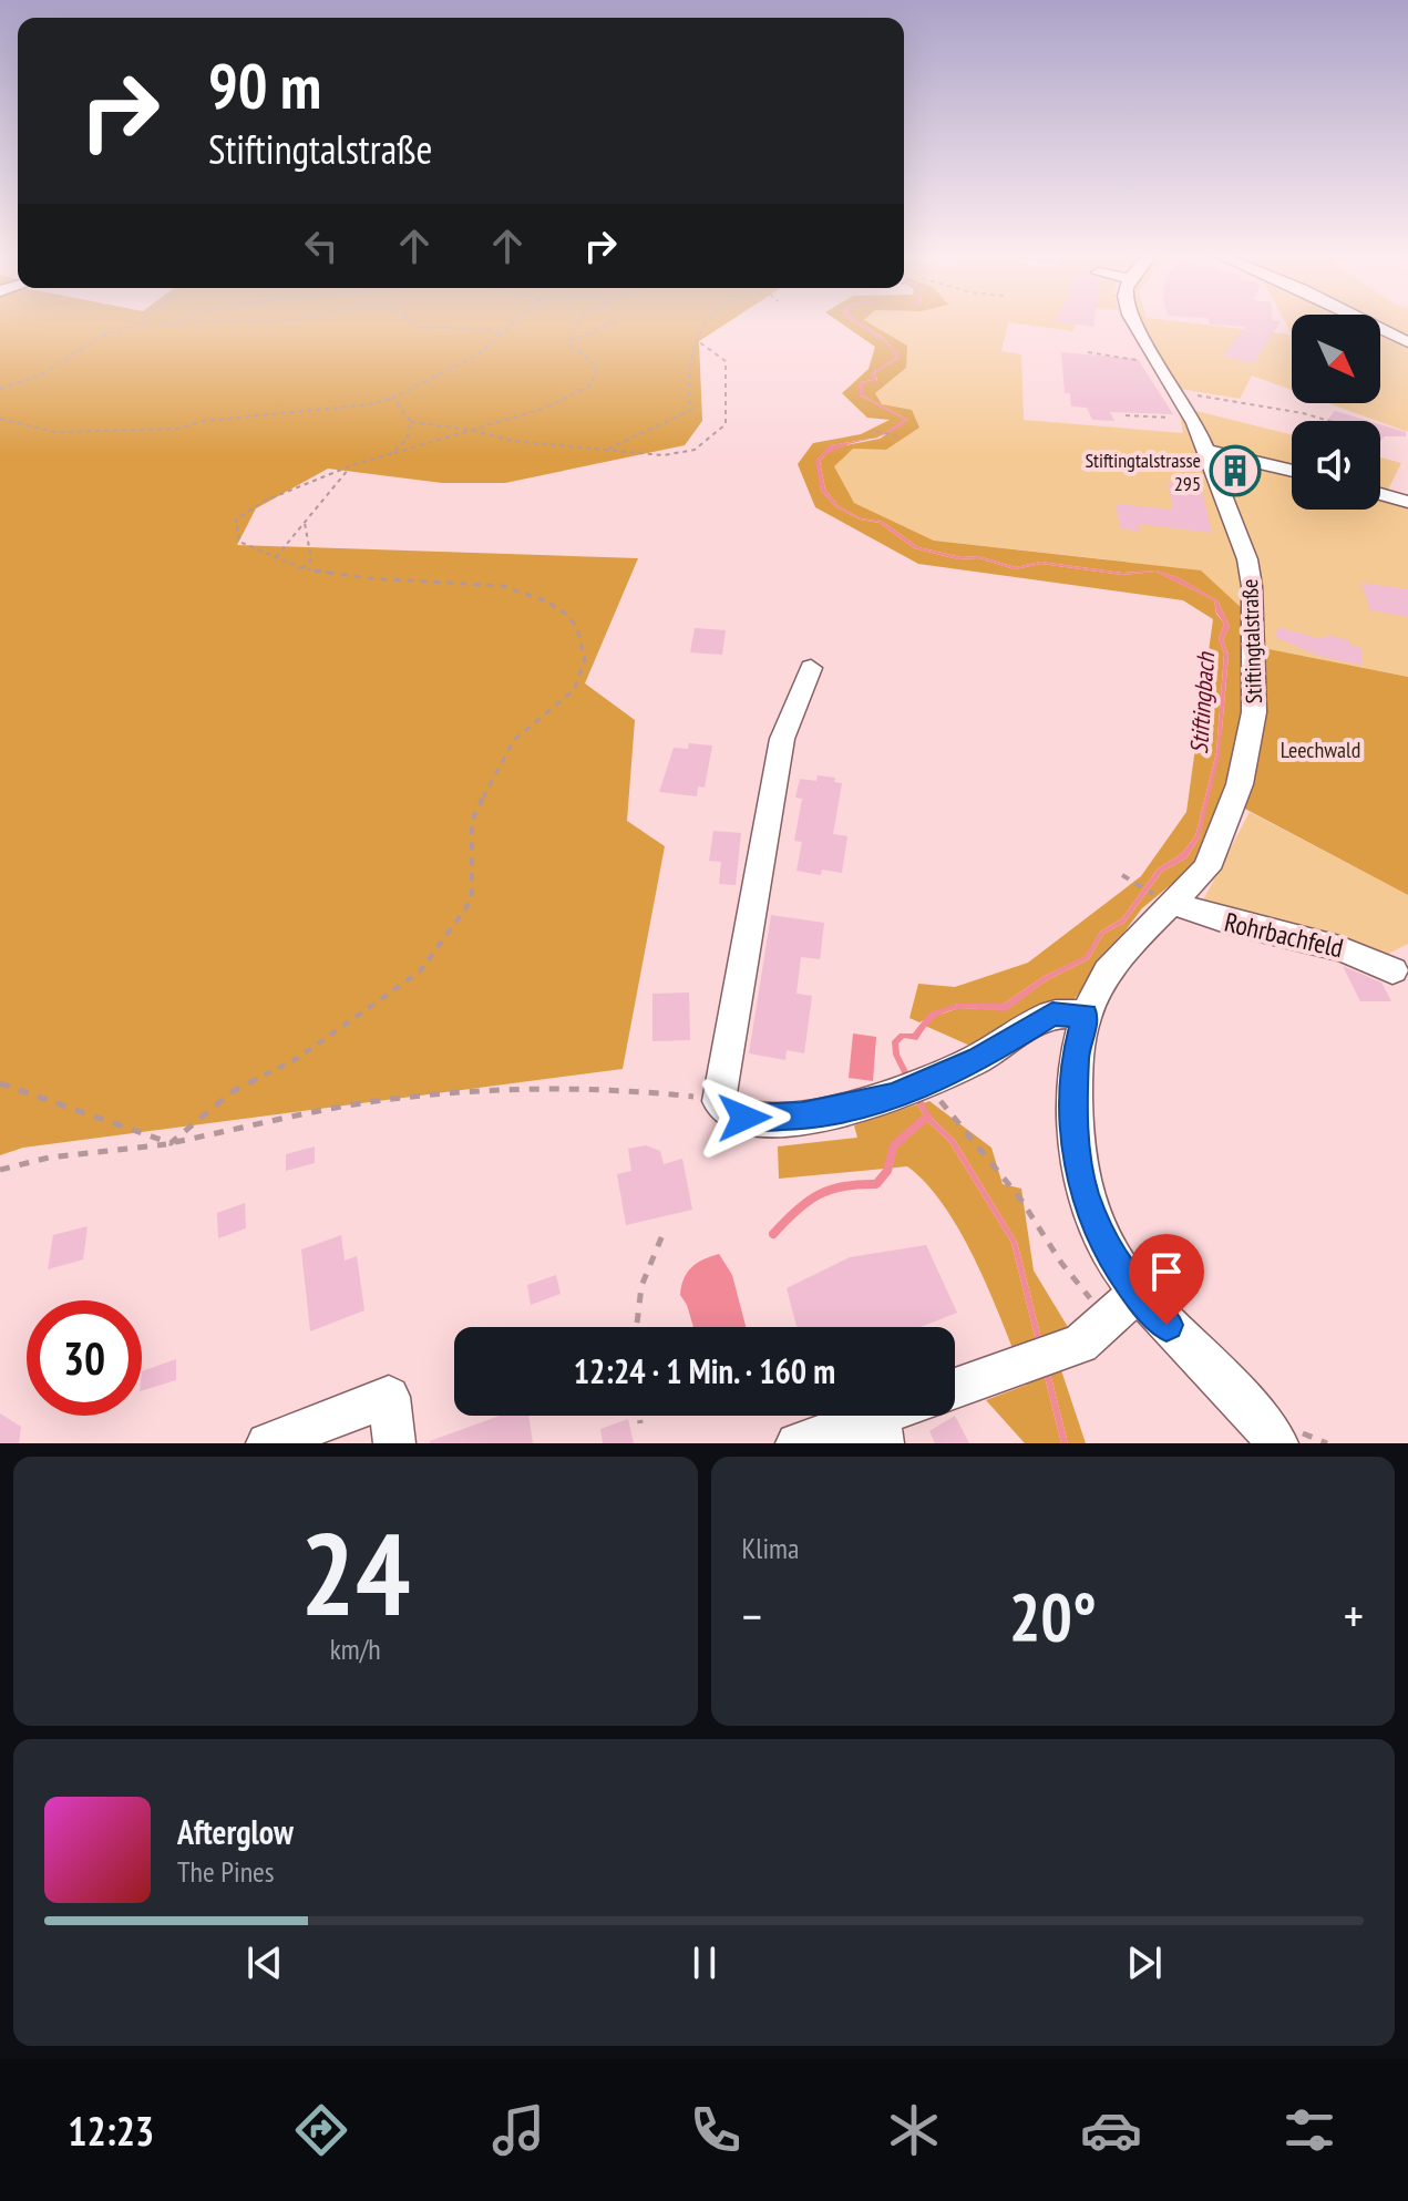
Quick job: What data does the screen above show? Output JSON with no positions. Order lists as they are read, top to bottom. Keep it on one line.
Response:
{"streets":{"street":["Stiftingtalstraße","Rohrbachfeld"]},"crossings":[["Stiftingtalstraße","Rohrbachfeld"]],"water":["Stiftingbach"],"parks":["Leechwald"],"places":{"building":["Stiftingtalstrasse 295"]},"north":"bottom right","page":{"turn":["90 m","Stiftingtalstraße"],"limit":"30","trip":"12:24 · 1 Min. · 160 m","tile":[["24","km/h"],"Klima"],"heat":["−","20°","+"],"song":["Afterglow","The Pines"],"tabs":"12:23"}}
